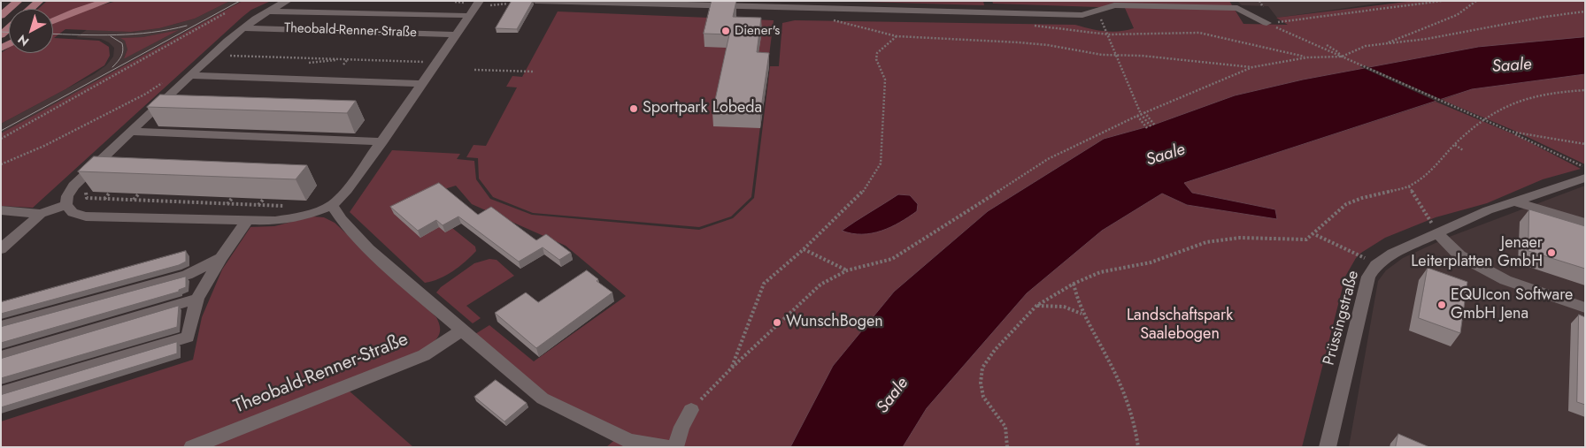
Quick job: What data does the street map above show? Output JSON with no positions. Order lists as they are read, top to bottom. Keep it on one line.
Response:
{"streets":{"street":["Theobald-Renner-Straße","Prüssingstraße"]},"water":["Saale"],"parks":["Landschaftspark Saalebogen"],"places":["Diener's","Sportpark Lobeda","Jenaer Leiterplatten GmbH","EQUIcon Software GmbH Jena","WunschBogen"],"north":"bottom left"}
